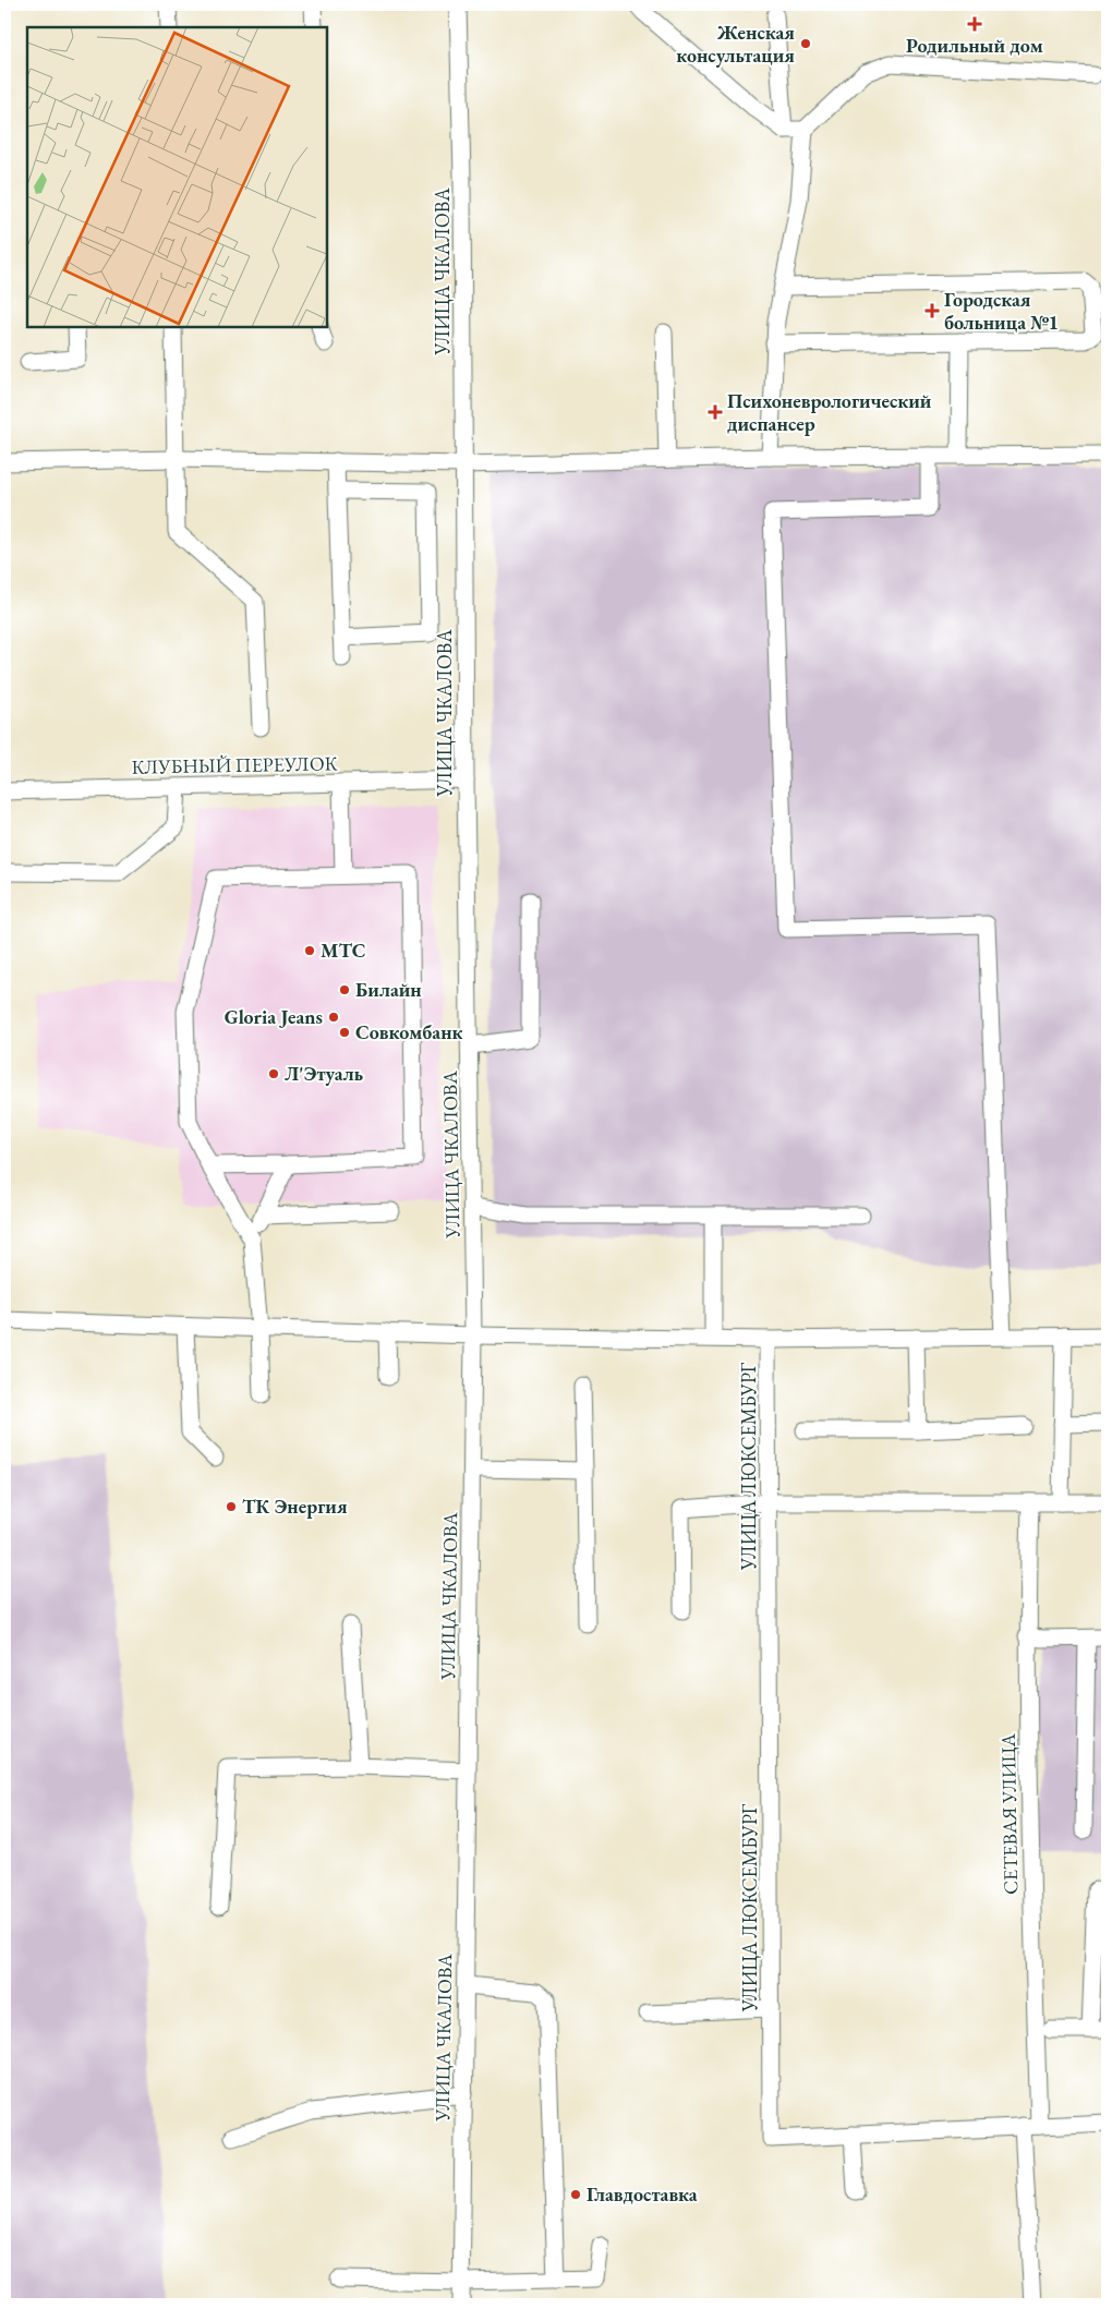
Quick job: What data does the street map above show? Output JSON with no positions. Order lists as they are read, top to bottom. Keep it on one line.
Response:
{"streets":{"street":["УЛИЦА ЧКАЛОВА","КЛУБНЫЙ ПЕРЕУЛОК","УЛИЦА ЛЮКСЕМБУРГ","СЕТЕВАЯ УЛИЦА"]},"crossings":[["УЛИЦА ЧКАЛОВА","КЛУБНЫЙ ПЕРЕУЛОК"],["УЛИЦА ЧКАЛОВА","УЛИЦА ЛЮКСЕМБУРГ"],["УЛИЦА ЛЮКСЕМБУРГ","СЕТЕВАЯ УЛИЦА"]],"places":{"health":["Родильный дом","Городская больница №1","Психоневрологический диспансер"],"other":["Женская консультация","МТС","Билайн","Gloria Jeans","Совкомбанк","Л'Этуаль","ТК Энергия","Главдоставка"]}}
